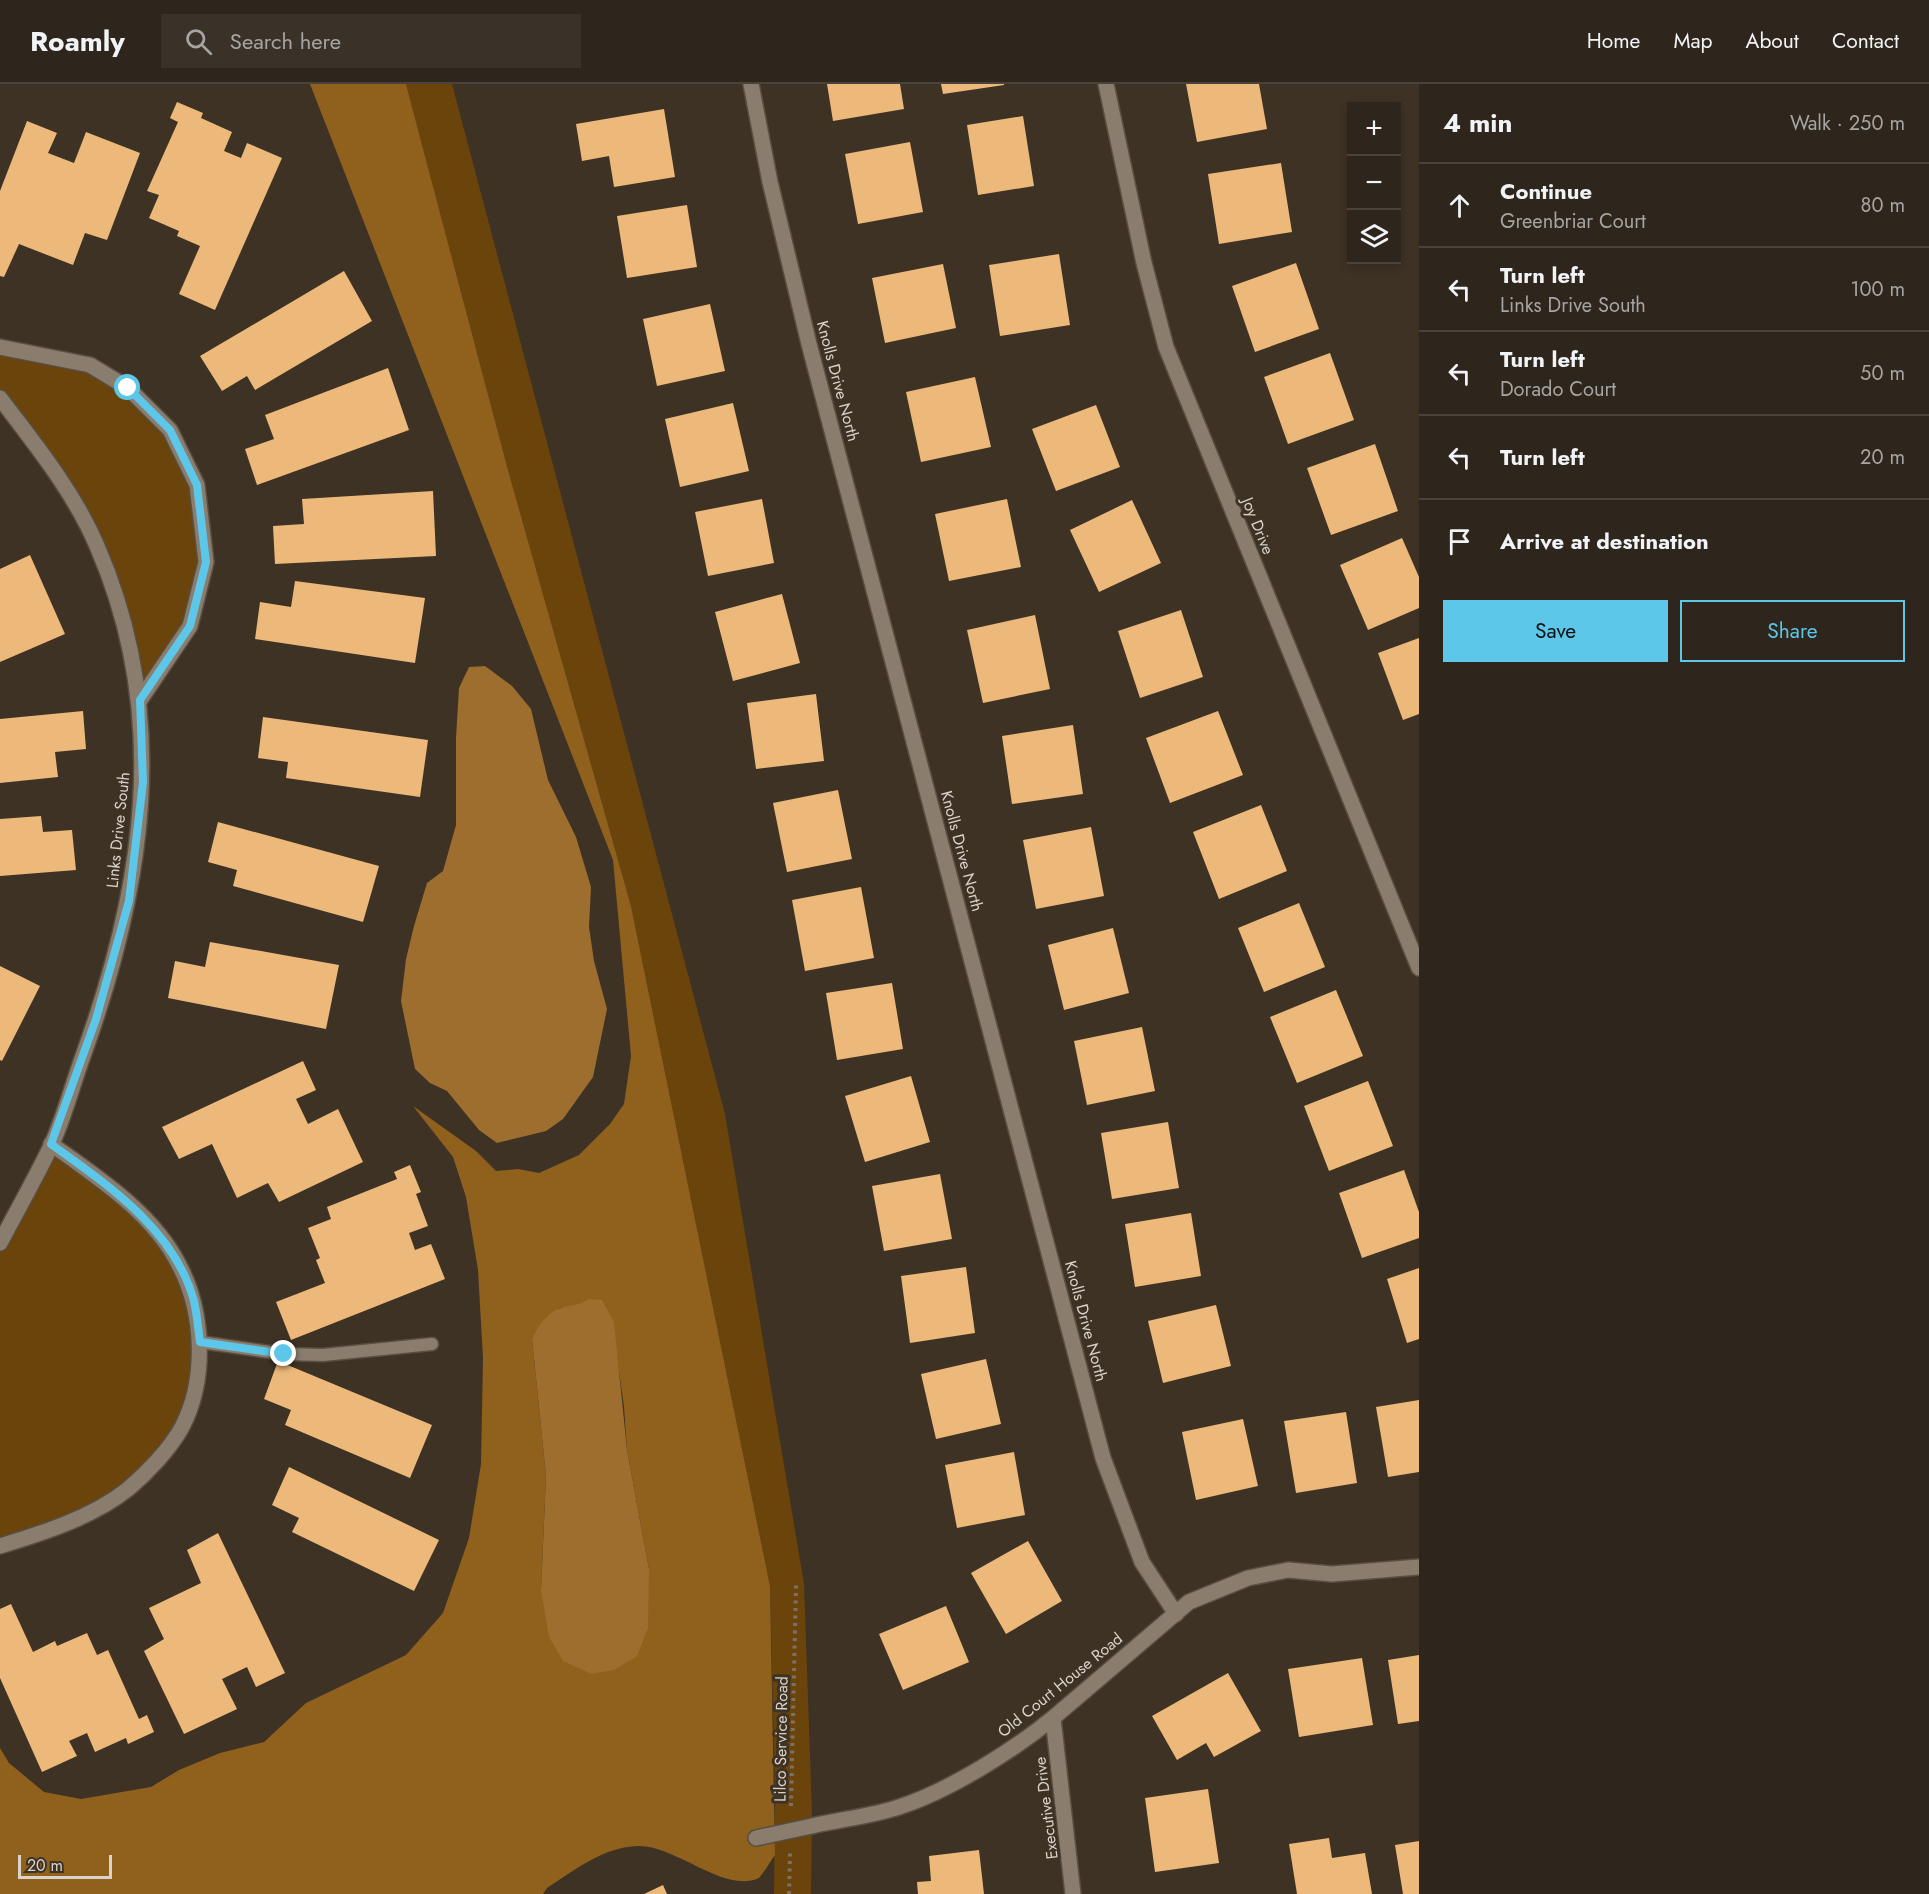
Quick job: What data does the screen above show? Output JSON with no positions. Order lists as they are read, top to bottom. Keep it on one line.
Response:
{"streets":{"street":["Knolls Drive North","Joy Drive","Links Drive South","Old Court House Road","Executive Drive"],"path":["Lilco Service Road"]},"crossings":[["Knolls Drive North","Old Court House Road"],["Old Court House Road","Executive Drive"]],"scale_bar":"20 m","page":{"header":"Roamly","search":"Search here","nav":["Home","Map","About","Contact"],"heading":["4 min","Walk · 250 m"],"map_buttons":["+","−"],"list":[["Continue","Greenbriar Court","80 m"],["Turn left","Links Drive South","100 m"],["Turn left","Dorado Court","50 m"],["Turn left","20 m"],"Arrive at destination"],"buttons":["Save","Share"],"scale":"20 m"}}
